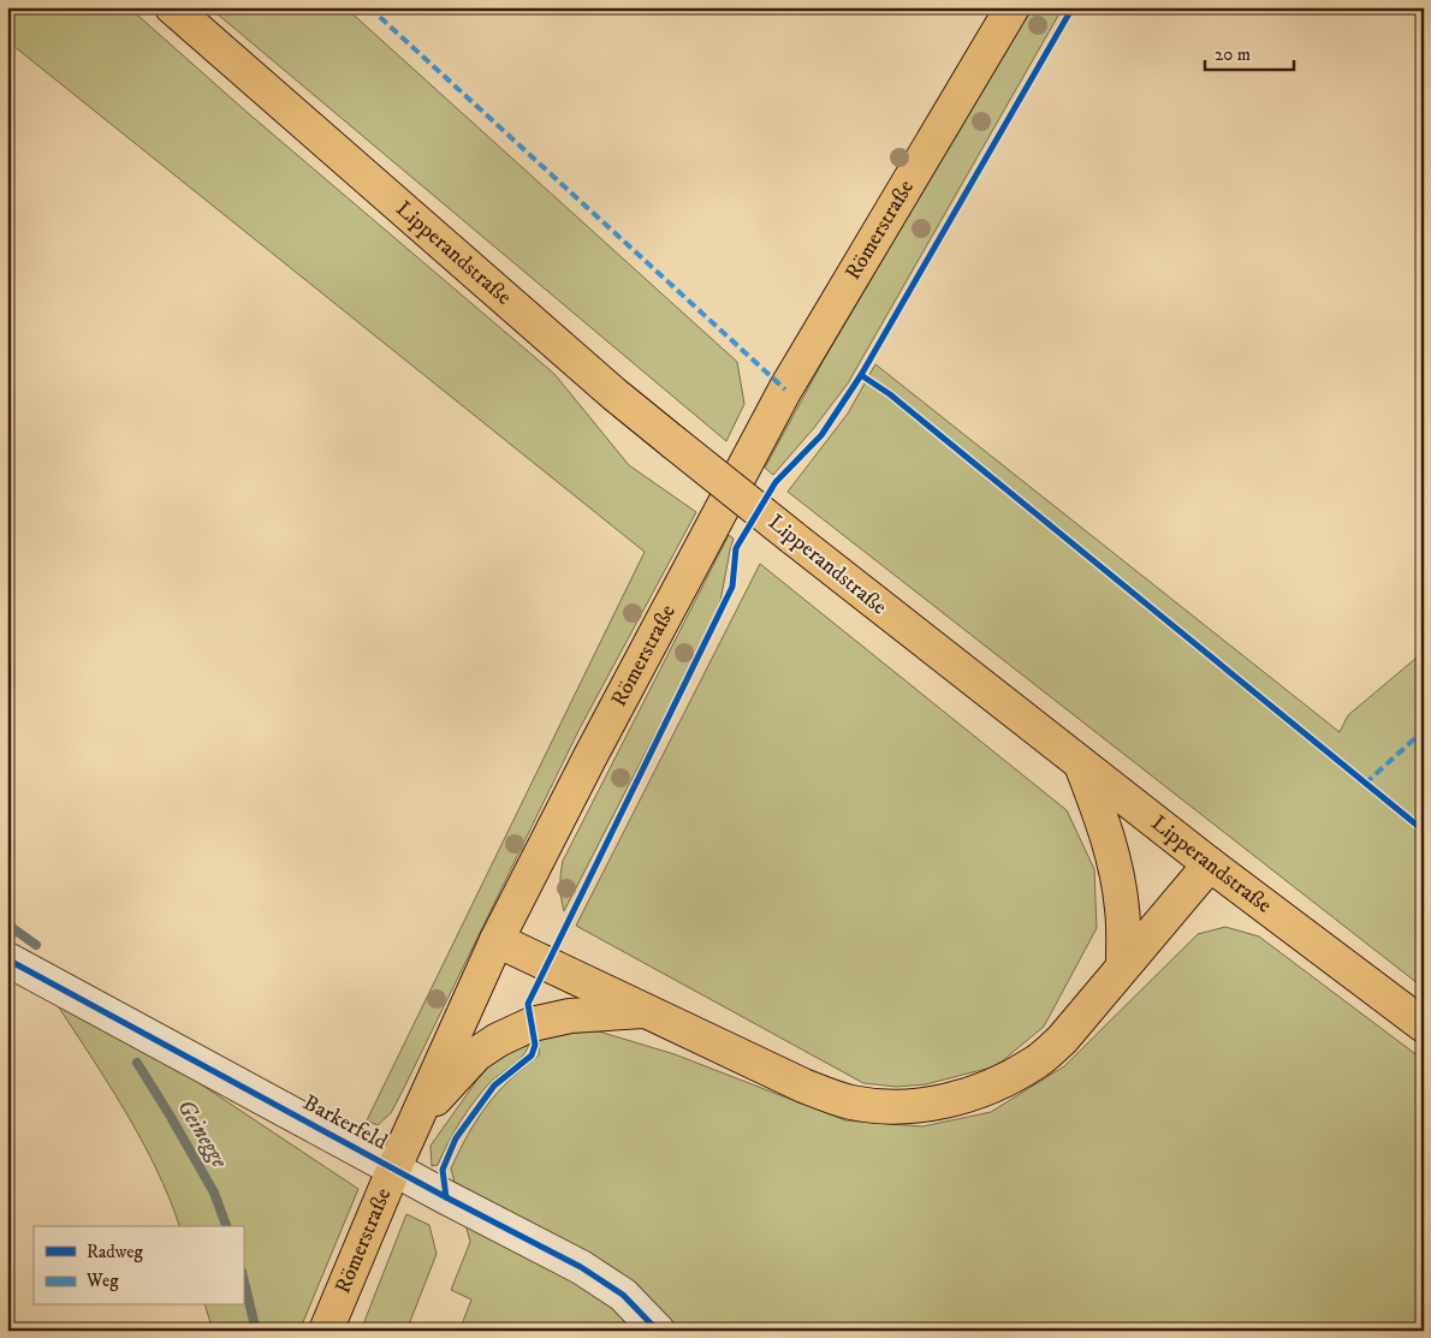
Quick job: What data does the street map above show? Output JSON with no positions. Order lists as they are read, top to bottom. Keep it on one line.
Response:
{"streets":{"main road":["Römerstraße","Lipperandstraße"],"street":["Barkerfeld"]},"crossings":[["Römerstraße","Barkerfeld"]],"water":["Geinegge"],"legend":["Radweg","Weg"],"scale_bar":"20 m"}
